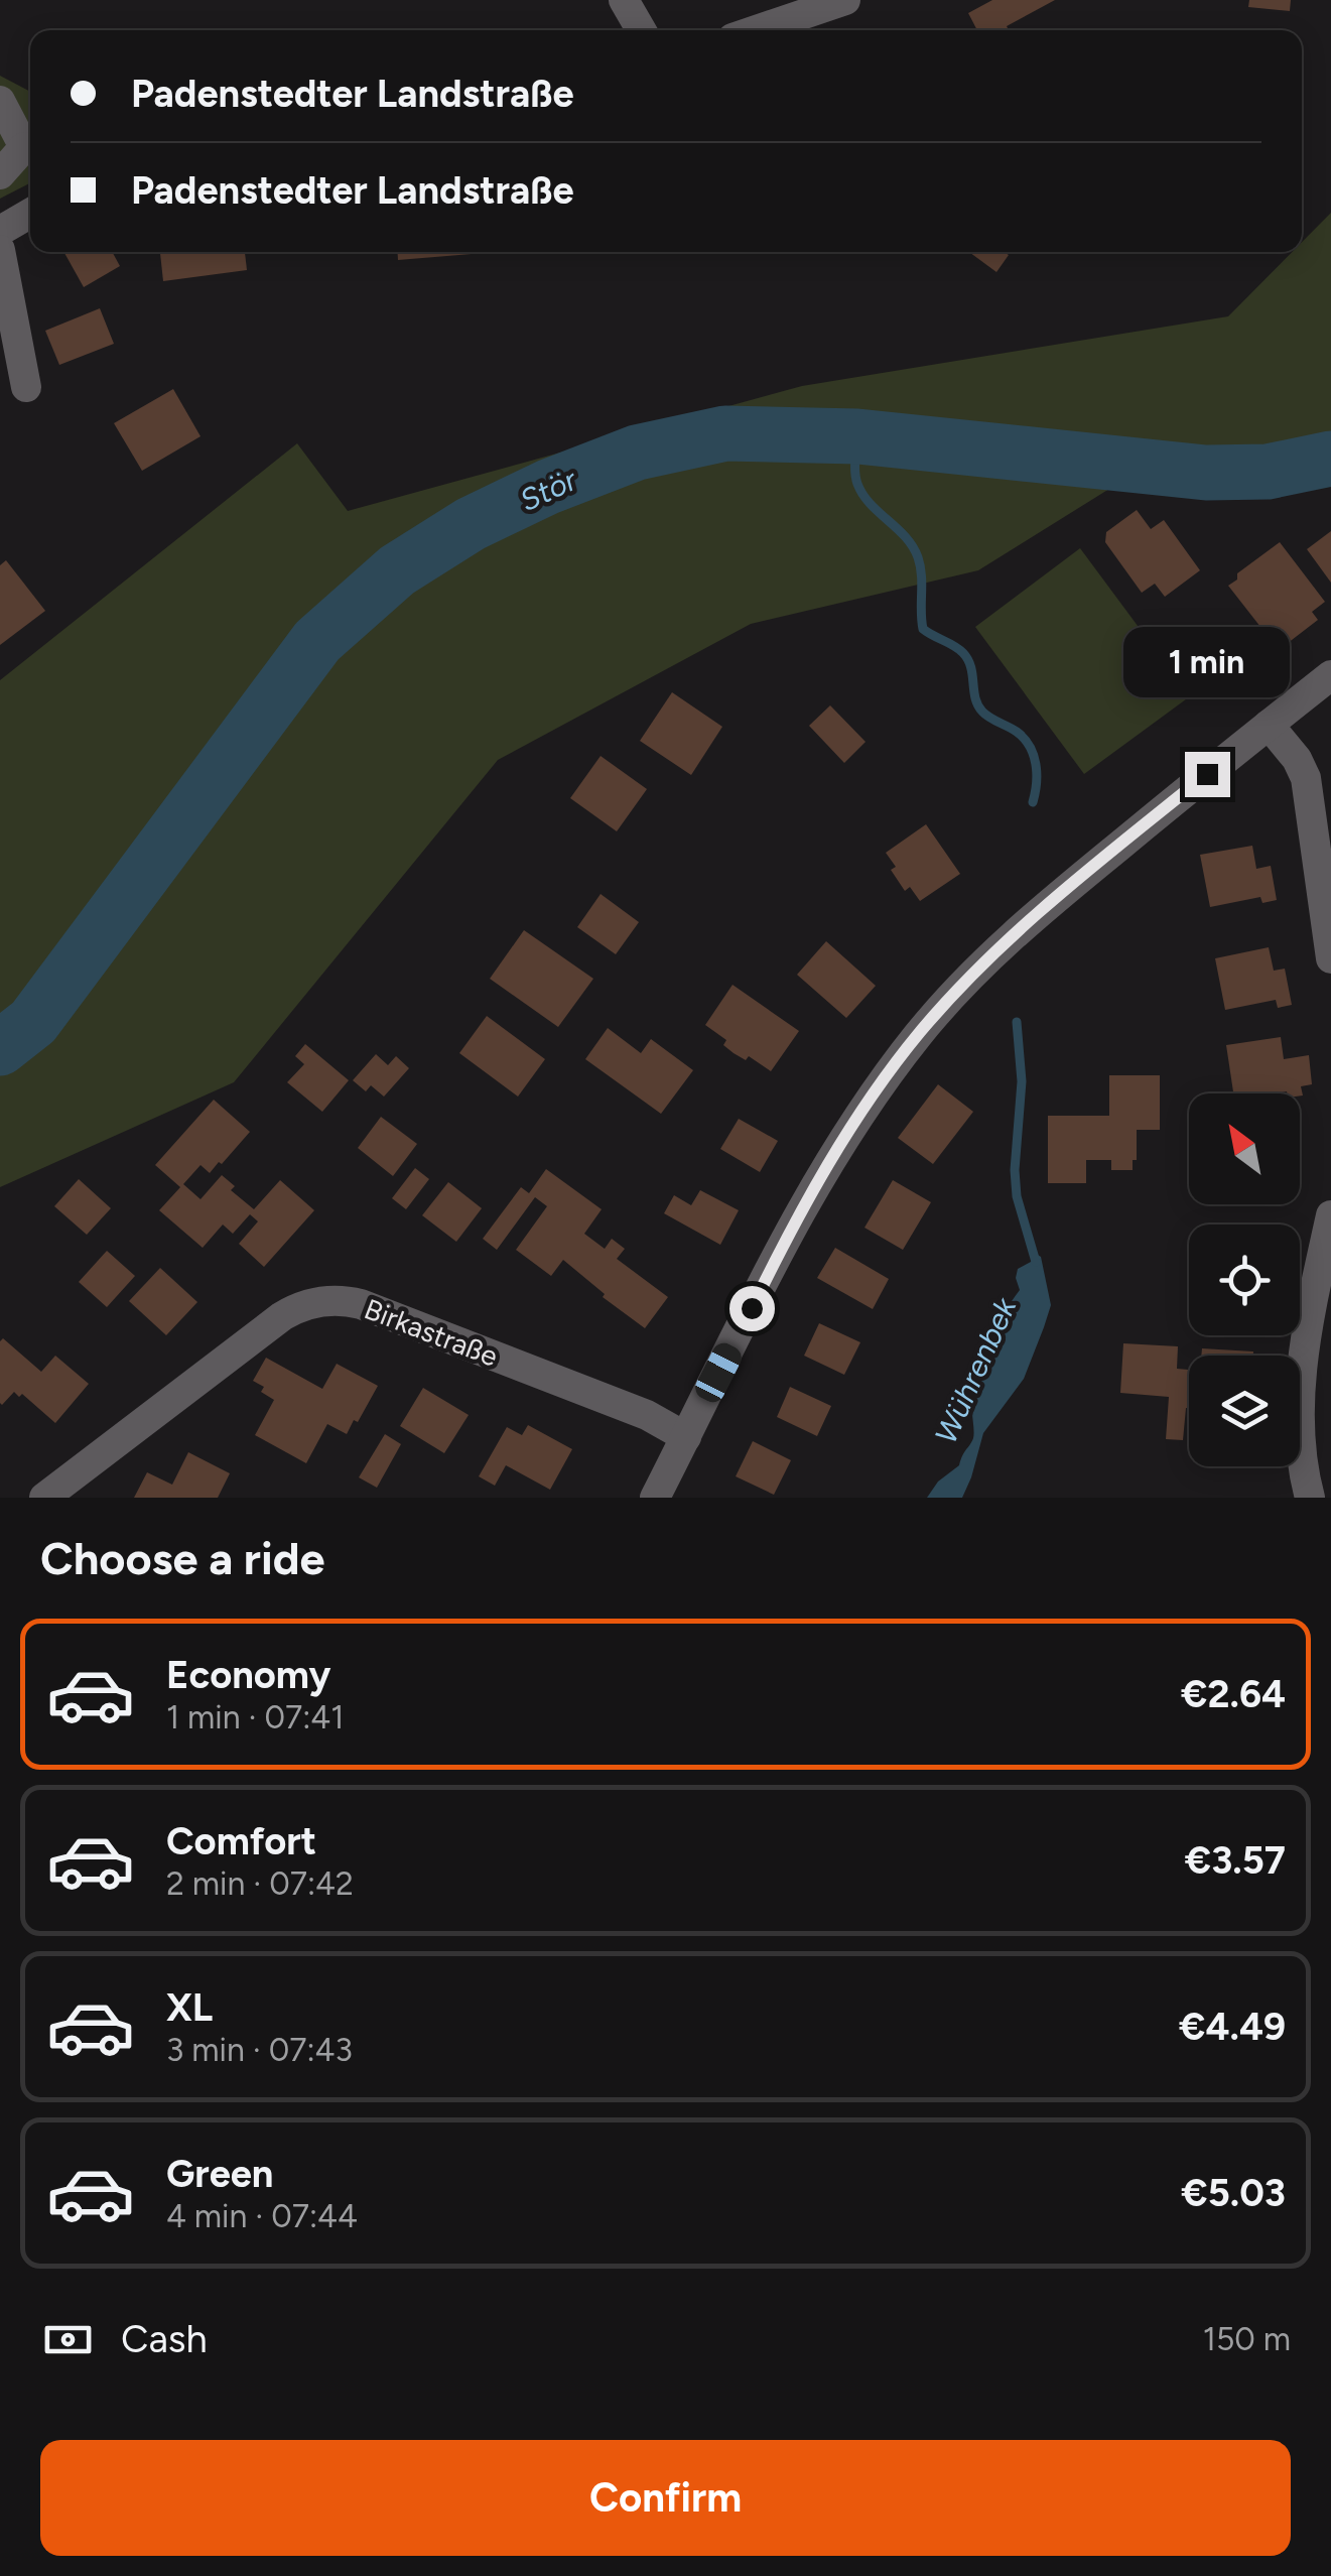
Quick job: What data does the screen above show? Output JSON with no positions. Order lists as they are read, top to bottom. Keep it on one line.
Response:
{"streets":{"street":["Birkastraße"]},"water":["Stör","Wührenbek"],"north":"top left","page":{"banner":["Padenstedter Landstraße","Padenstedter Landstraße"],"bubble":"1 min","heading":"Choose a ride","list":[{"name":"Economy","note":"1 min · 07:41","value":"€2.64"},{"name":"Comfort","note":"2 min · 07:42","value":"€3.57"},{"name":"XL","note":"3 min · 07:43","value":"€4.49"},{"name":"Green","note":"4 min · 07:44","value":"€5.03"}],"pay":["Cash","150 m"],"buttons":"Confirm"}}
